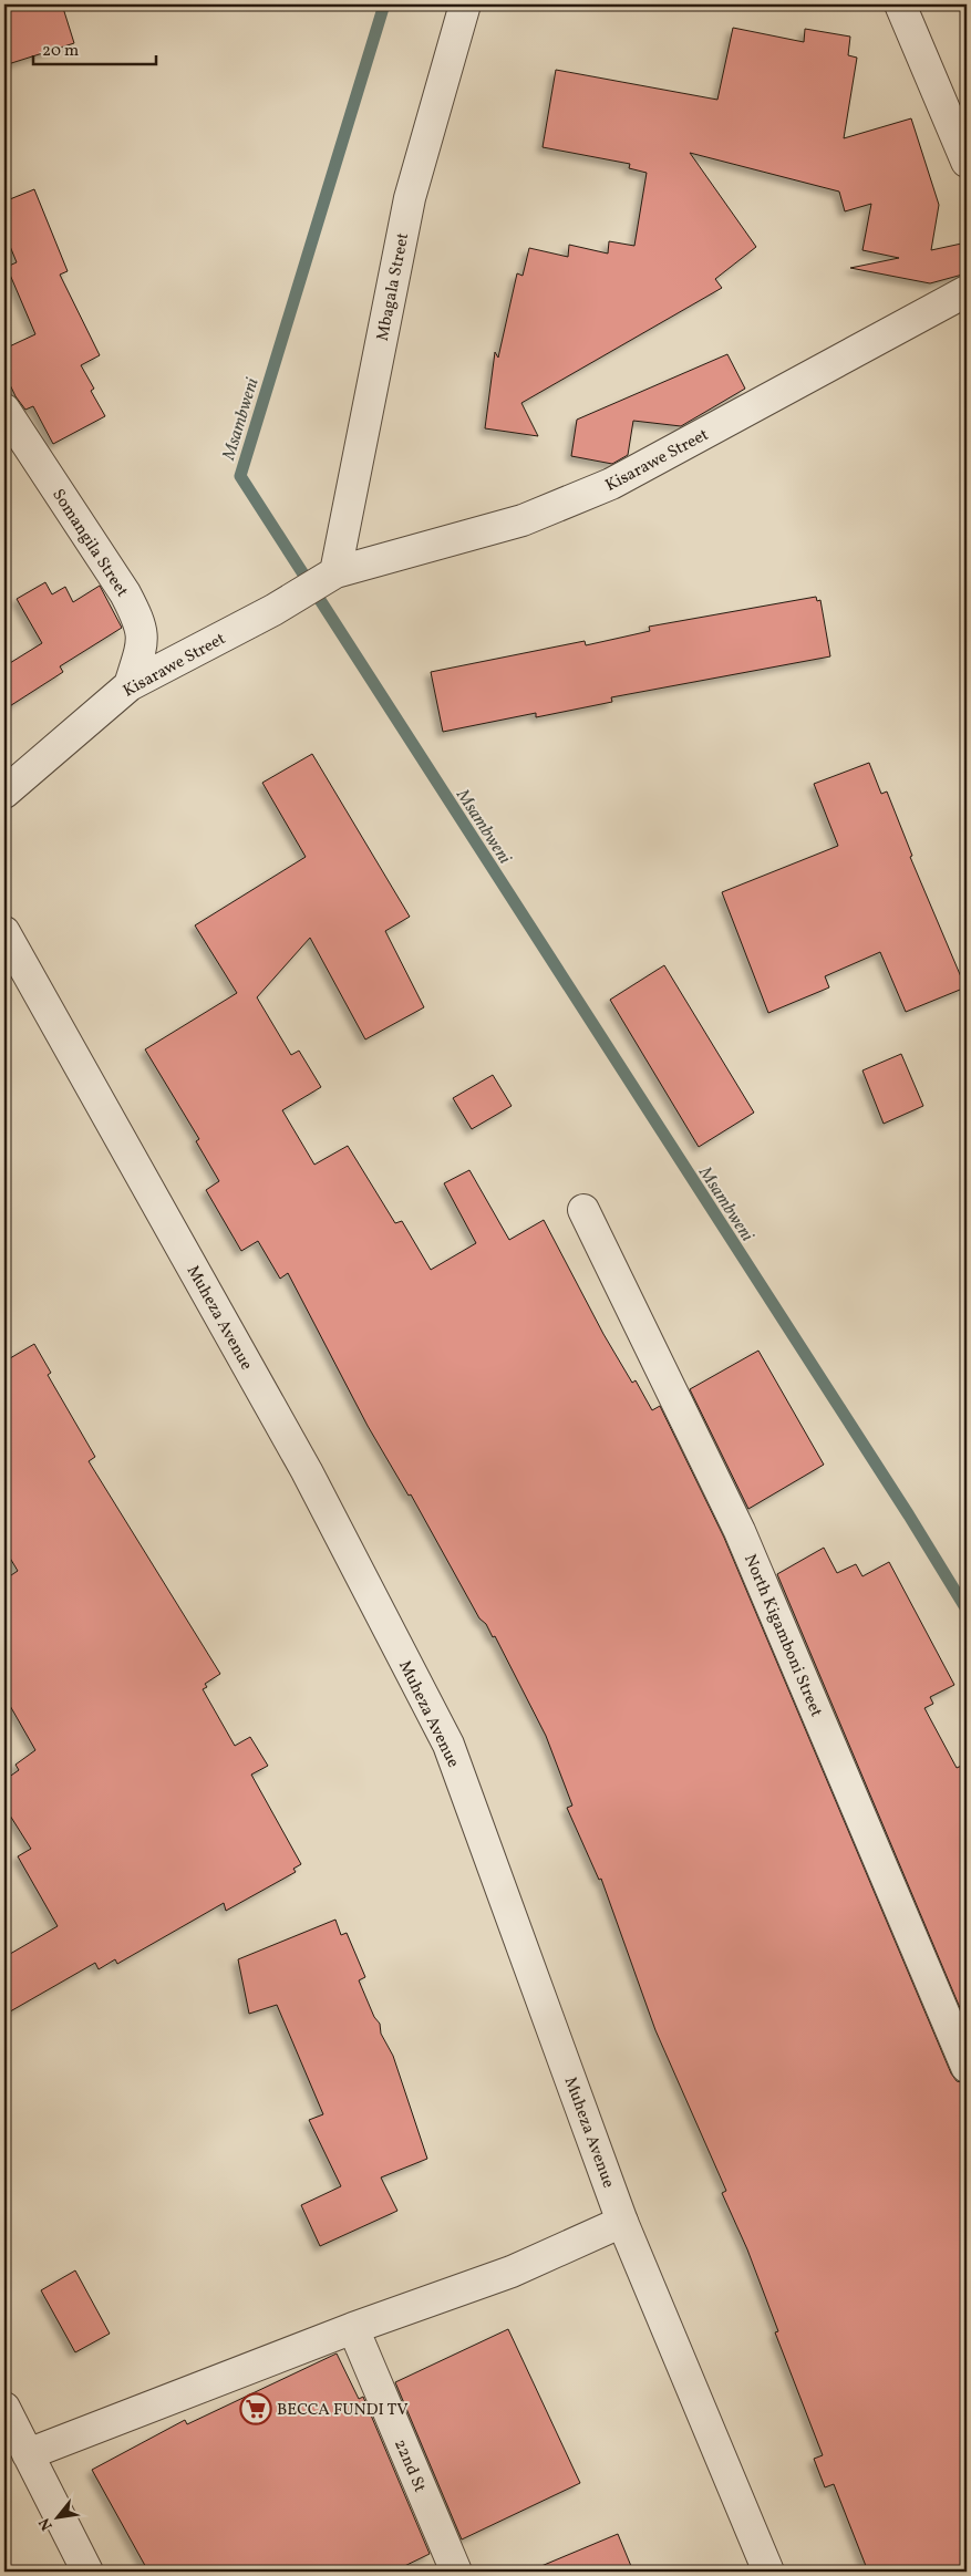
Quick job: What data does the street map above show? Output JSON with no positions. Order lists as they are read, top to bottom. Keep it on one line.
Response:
{"streets":{"street":["Mbagala Street","Kisarawe Street","Somangila Street","Muheza Avenue","North Kigamboni Street","22nd St"]},"crossings":[["Mbagala Street","Kisarawe Street"],["Kisarawe Street","Somangila Street"]],"water":["Msambweni"],"places":{"supermarket":["BECCA FUNDI TV"]},"scale_bar":"20 m","north":"bottom left"}
